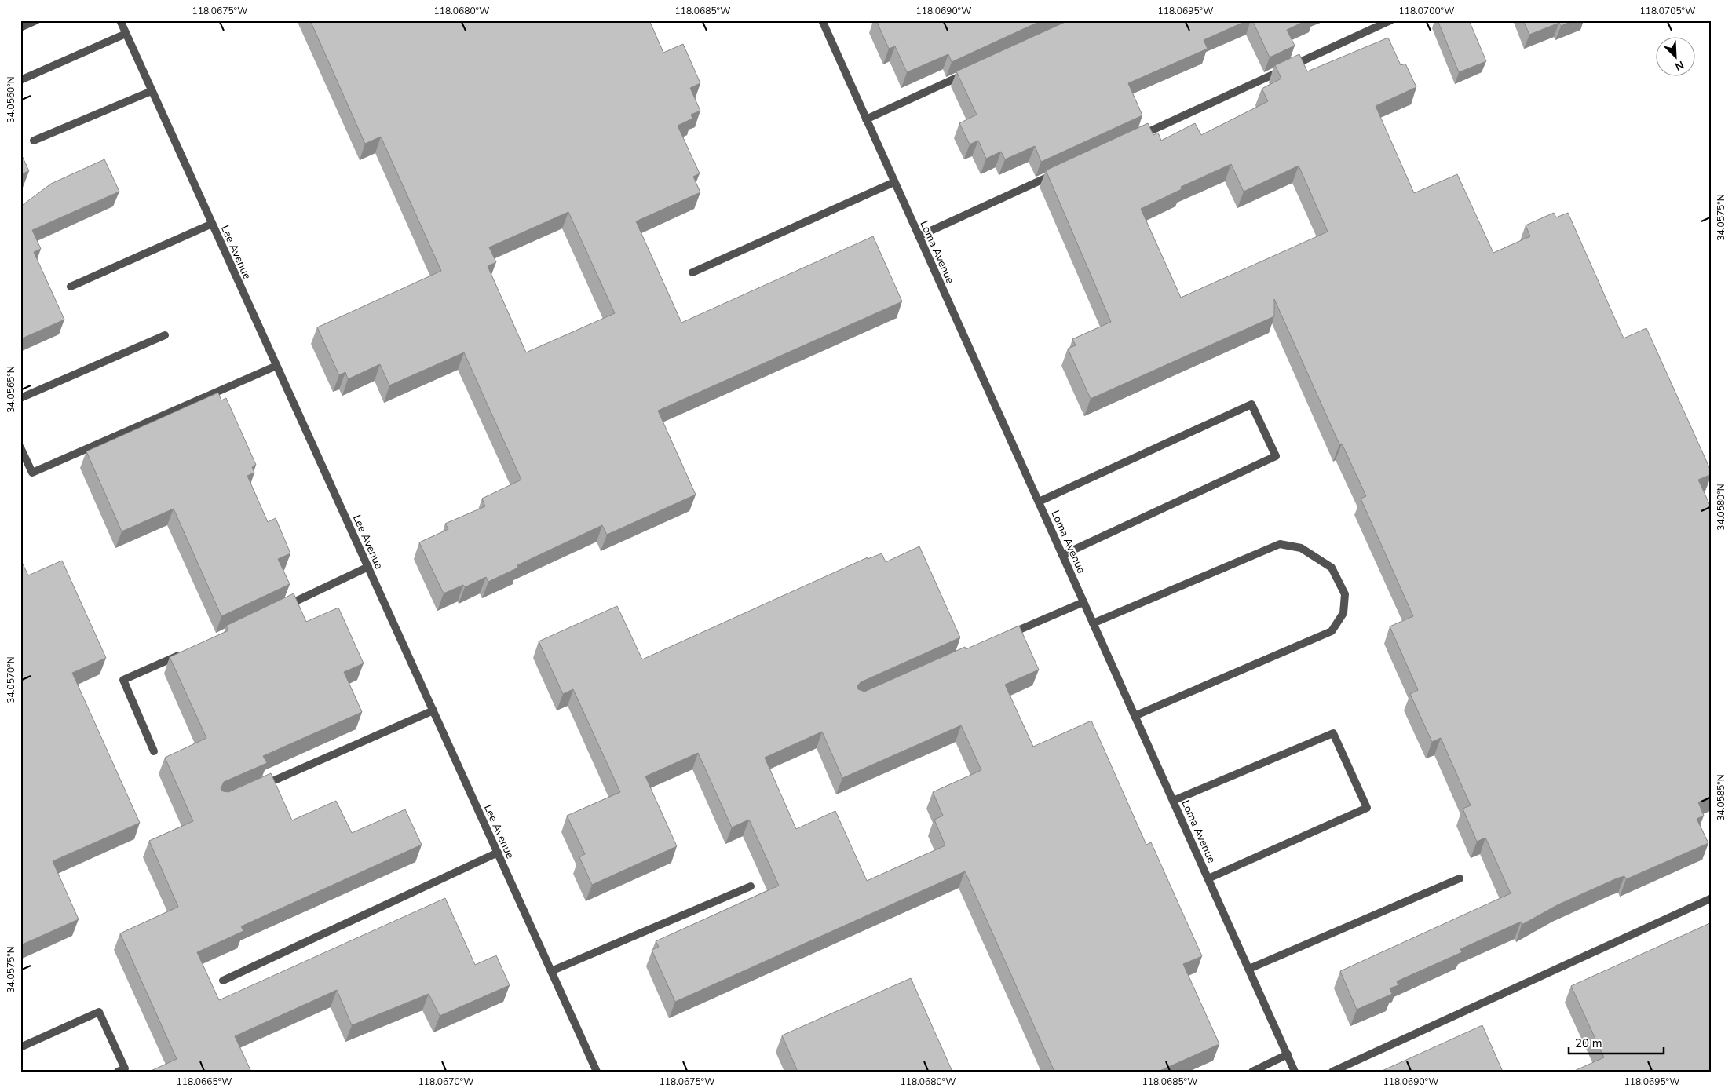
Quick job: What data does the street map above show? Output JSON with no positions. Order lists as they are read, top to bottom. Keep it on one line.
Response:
{"streets":{"street":["Lee Avenue","Loma Avenue"]},"scale_bar":"20 m","north":"bottom right","coordinates":["118.0675°W","118.0680°W","118.0685°W","118.0690°W","118.0695°W","118.0700°W","118.0705°W","34.0560°N","34.0575°N","34.0565°N","34.0580°N","34.0570°N","34.0585°N","118.0665°W","118.0670°W"]}
